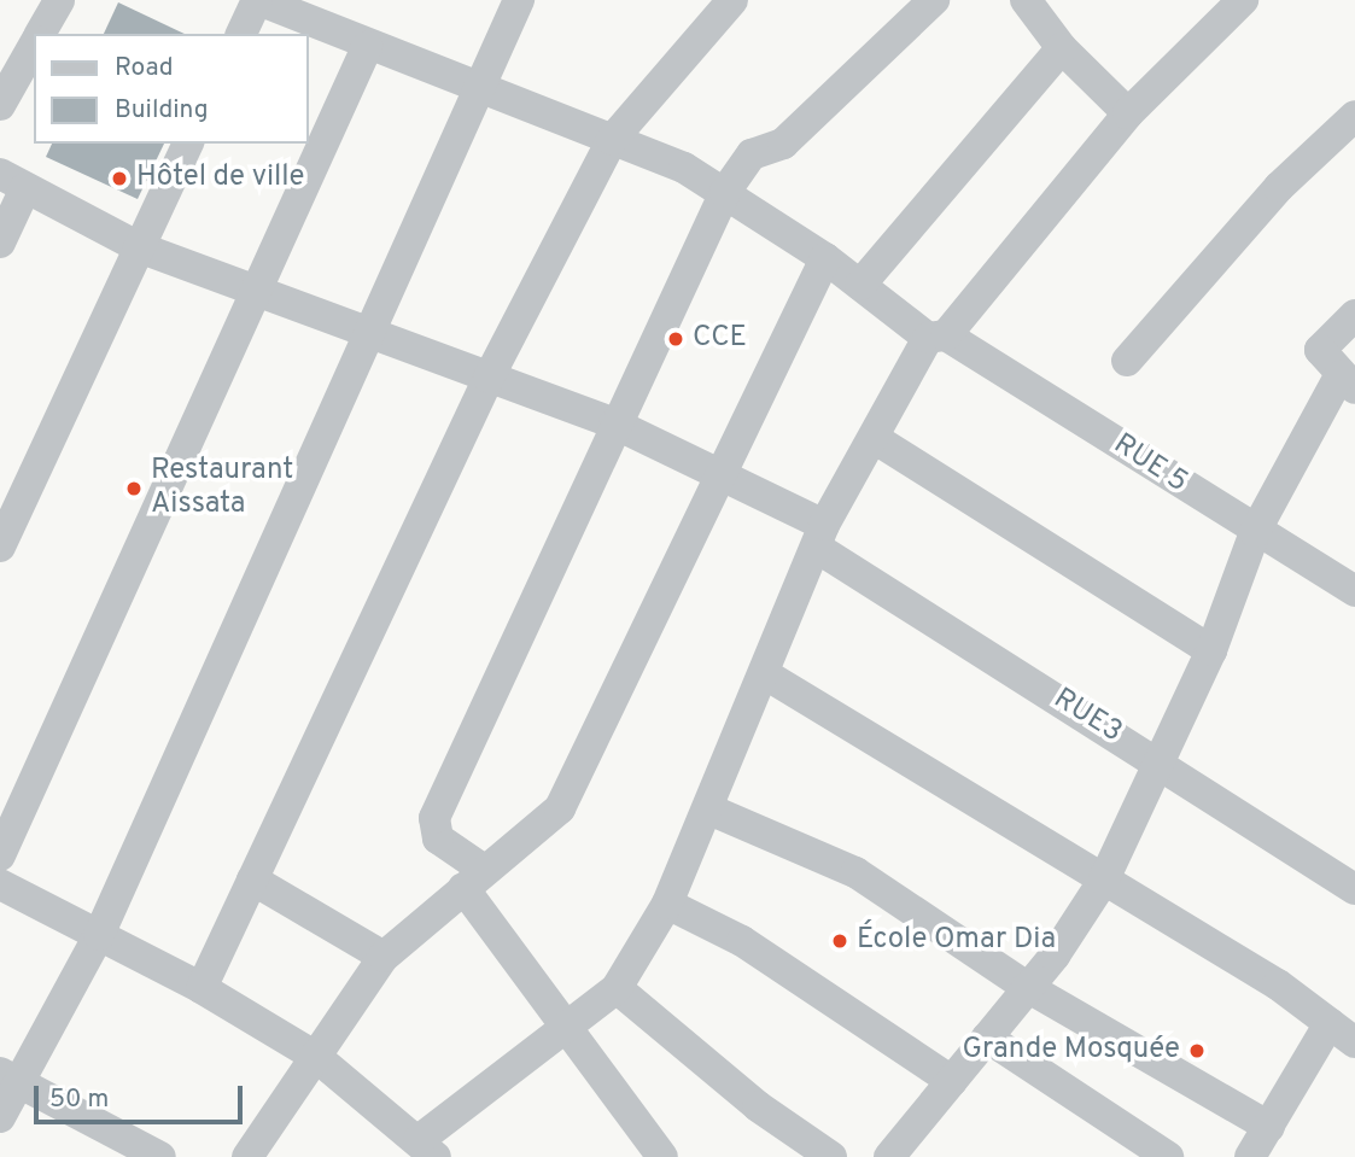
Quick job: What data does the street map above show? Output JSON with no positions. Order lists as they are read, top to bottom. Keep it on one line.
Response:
{"streets":{"street":["RUE 5","RUE3"]},"places":["Hôtel de ville","CCE","Restaurant Aissata","École Omar Dia","Grande Mosquée"],"legend":["Road","Building"],"scale_bar":"50 m"}
